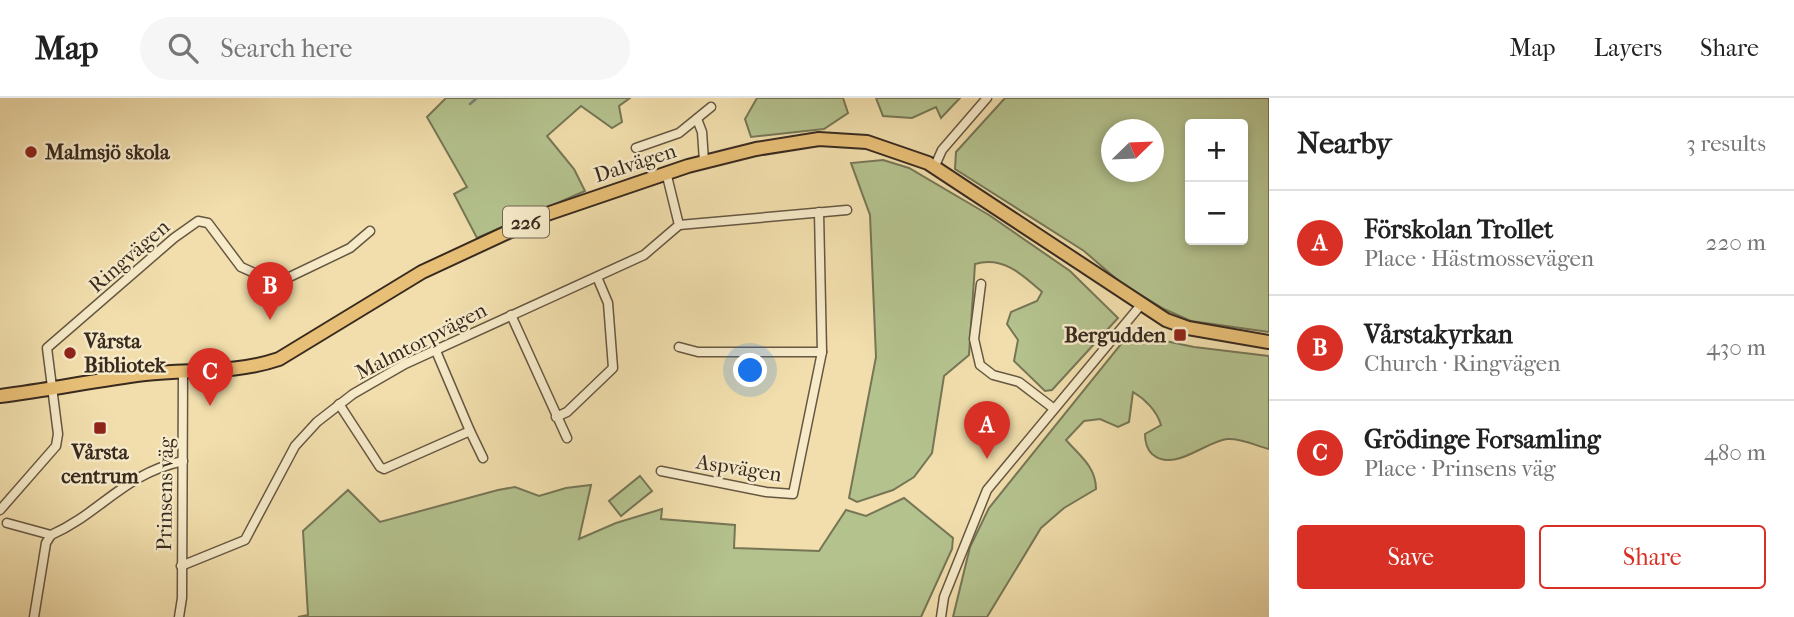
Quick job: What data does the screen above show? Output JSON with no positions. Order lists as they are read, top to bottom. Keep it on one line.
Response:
{"streets":{"main road":["Dalvägen","226"],"street":["Ringvägen","Malmtorpvägen","Aspvägen","Prinsens väg"]},"crossings":[["Dalvägen","Ringvägen"],["Dalvägen","Prinsens väg"],["Malmtorpvägen","Prinsens väg"]],"places":{"other":["Malmsjö skola","Vårsta Bibliotek"],"transit":["Bergudden","Vårsta centrum"]},"north":"top right","page":{"header":"Map","search":"Search here","nav":["Map","Layers","Share"],"heading":["Nearby","3 results"],"map_buttons":["+","−"],"list":[{"mark":"A","name":"Förskolan Trollet","note":"Place · Hästmossevägen","value":"220 m"},{"mark":"B","name":"Vårstakyrkan","note":"Church · Ringvägen","value":"430 m"},{"mark":"C","name":"Grödinge Forsamling","note":"Place · Prinsens väg","value":"480 m"}],"pins":["B","C","A"],"buttons":["Save","Share"]}}
